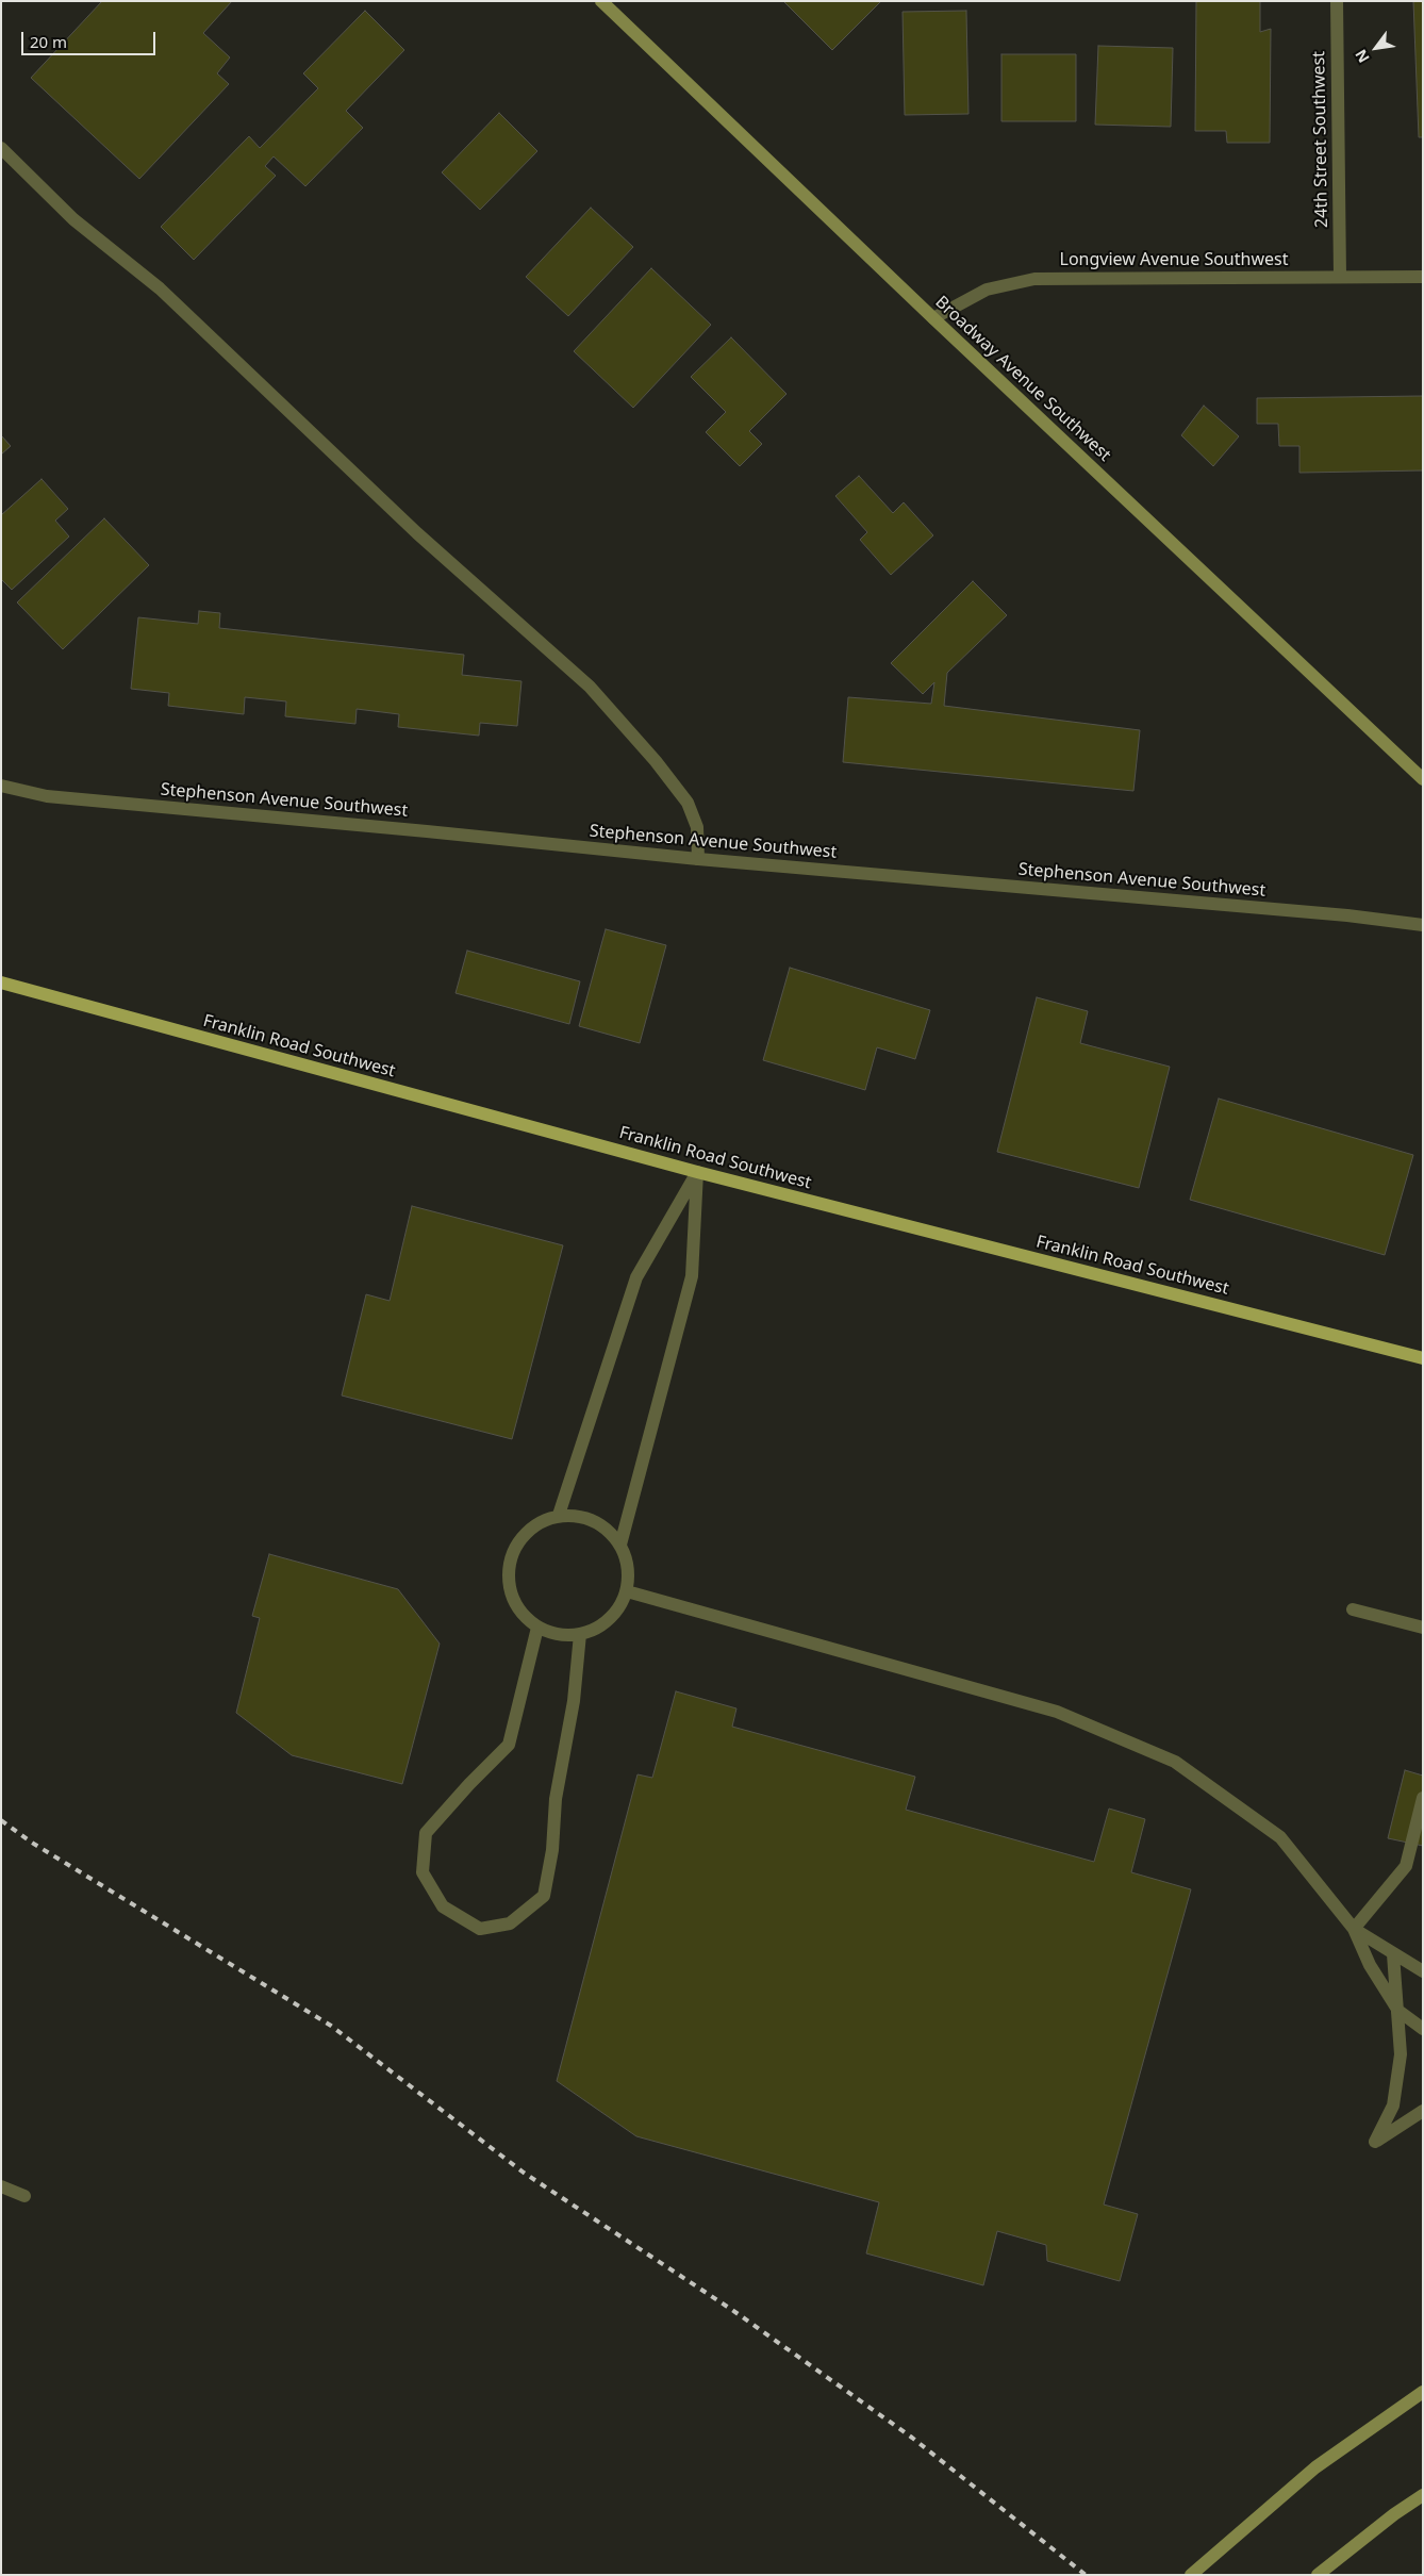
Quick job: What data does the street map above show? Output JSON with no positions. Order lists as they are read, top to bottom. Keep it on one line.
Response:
{"streets":{"main road":["Franklin Road Southwest"],"street":["24th Street Southwest","Longview Avenue Southwest","Broadway Avenue Southwest","Stephenson Avenue Southwest"]},"crossings":[["24th Street Southwest","Longview Avenue Southwest"],["Longview Avenue Southwest","Broadway Avenue Southwest"]],"scale_bar":"20 m","north":"bottom left"}
